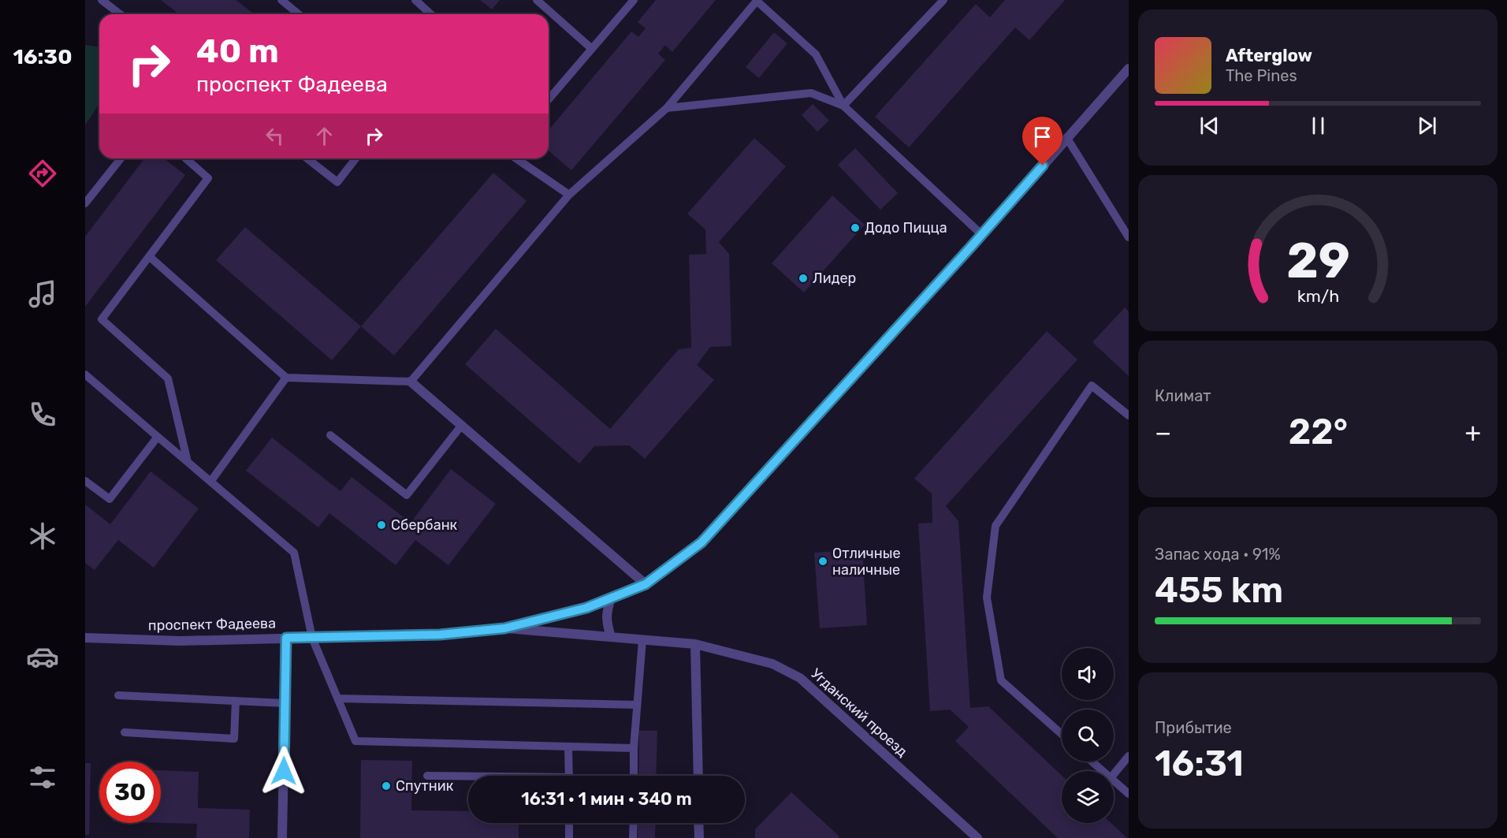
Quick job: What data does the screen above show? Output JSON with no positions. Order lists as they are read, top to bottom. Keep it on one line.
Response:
{"streets":{"street":["проспект Фадеева","Угданский проезд"]},"crossings":[["проспект Фадеева","Угданский проезд"]],"places":["Додо Пицца","Лидер","Сбербанк","Отличные наличные","Спутник"],"page":{"tabs":"16:30","turn":["40 m","проспект Фадеева"],"song":["Afterglow","The Pines"],"tile":["Климат",["Запас хода · 91%","455 km"],["Прибытие","16:31"]],"heat":["−","22°","+"],"limit":"30","trip":"16:31 · 1 мин · 340 m","gauge":["29","km/h"]}}
